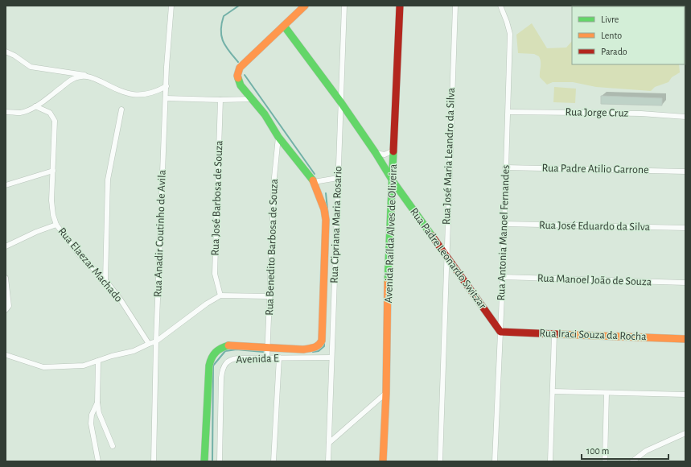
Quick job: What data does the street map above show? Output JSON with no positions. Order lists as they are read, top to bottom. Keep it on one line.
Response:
{"streets":{"street":["Rua Jorge Cruz","Rua José Maria Leandro da Silva","Rua Padre Atilio Garrone","Rua José Barbosa de Souza","Rua Cipriana Maria Rosario","Rua José Eduardo da Silva","Rua Antonia Manoel Fernandes","Rua Anadir Coutinho de Avila","Avenida Raílda Alves de Oliveira","Rua Benedito Barbosa de Souza","Rua Padre Leonardo Switzar","Rua Elaezar Machado","Rua Manoel João de Souza","Rua Iraci Souza da Rocha","Avenida E"]},"crossings":[["Rua Jorge Cruz","Rua Antonia Manoel Fernandes"],["Rua José Maria Leandro da Silva","Rua Padre Leonardo Switzar"],["Rua Padre Atilio Garrone","Rua Antonia Manoel Fernandes"],["Rua Cipriana Maria Rosario","Rua Padre Leonardo Switzar"],["Rua Cipriana Maria Rosario","Avenida E"],["Rua José Eduardo da Silva","Rua Antonia Manoel Fernandes"],["Rua Antonia Manoel Fernandes","Rua Padre Leonardo Switzar"],["Rua Antonia Manoel Fernandes","Rua Manoel João de Souza"],["Rua Antonia Manoel Fernandes","Rua Iraci Souza da Rocha"],["Avenida Raílda Alves de Oliveira","Rua Padre Leonardo Switzar"],["Rua Benedito Barbosa de Souza","Avenida E"],["Rua Padre Leonardo Switzar","Rua Iraci Souza da Rocha"]],"legend":["Livre","Lento","Parado"],"scale_bar":"100 m"}
